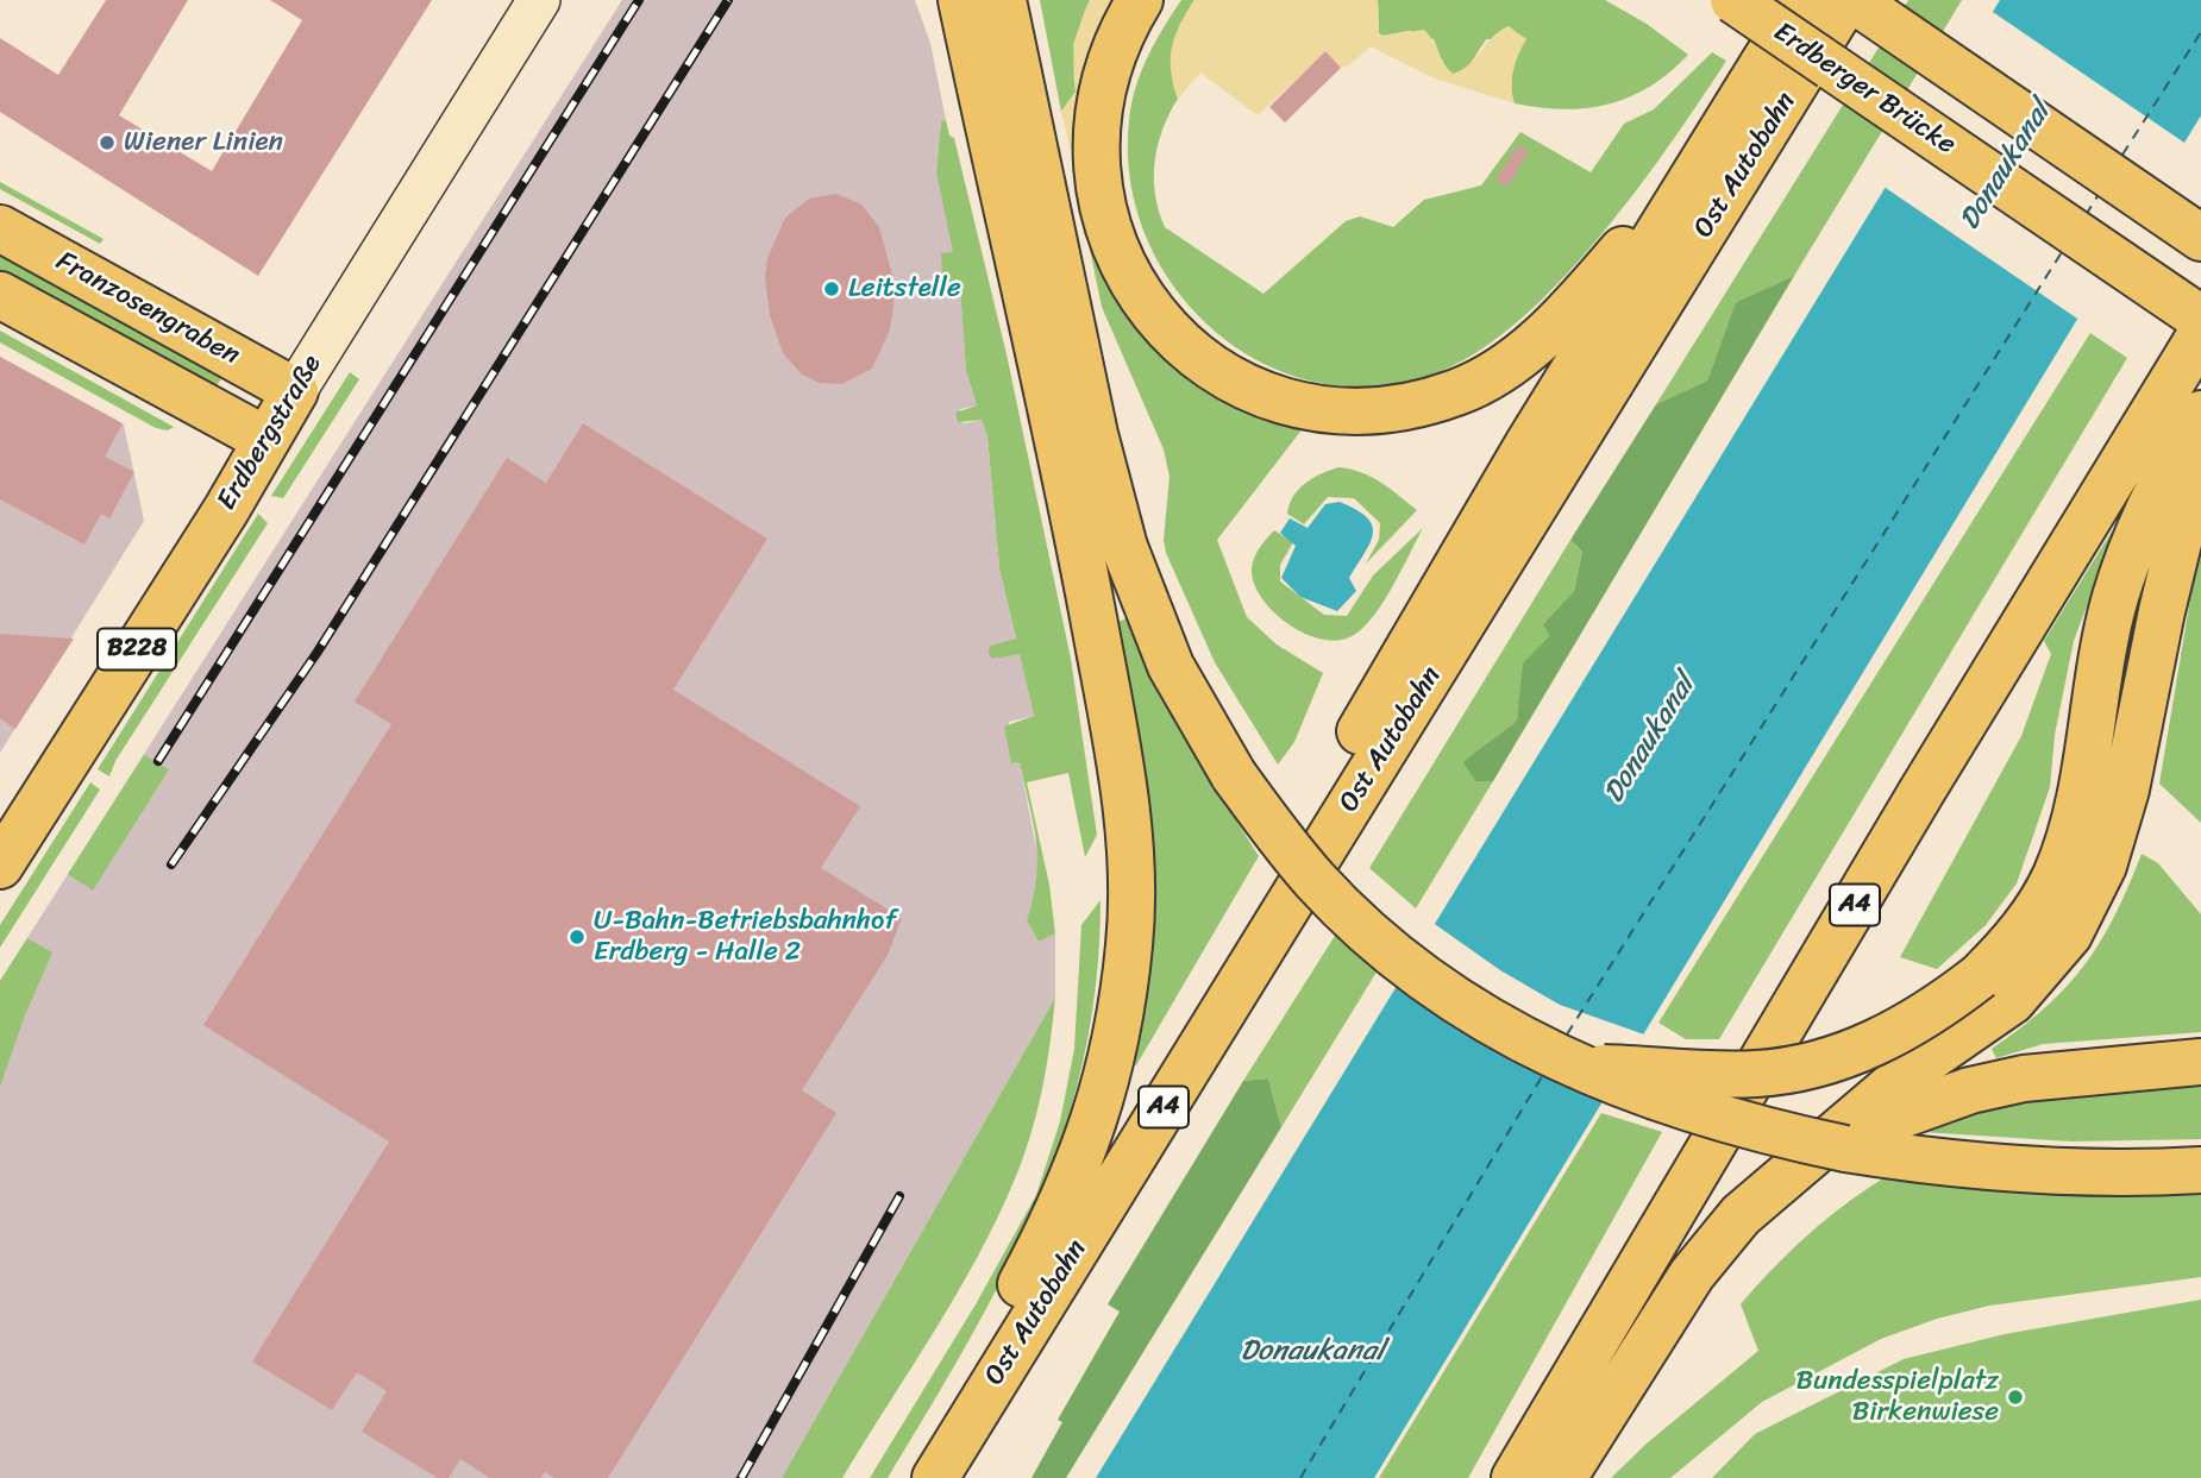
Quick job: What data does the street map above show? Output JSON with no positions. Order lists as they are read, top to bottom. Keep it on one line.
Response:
{"streets":{"main road":["Erdberger Brücke","Ost Autobahn","Franzosengraben","Erdbergstraße","B228","A4"]},"crossings":[["Franzosengraben","Erdbergstraße"]],"water":["Donaukanal"],"places":["Wiener Linien","Leitstelle","U-Bahn-Betriebsbahnhof Erdberg - Halle 2","Bundesspielplatz Birkenwiese"]}
